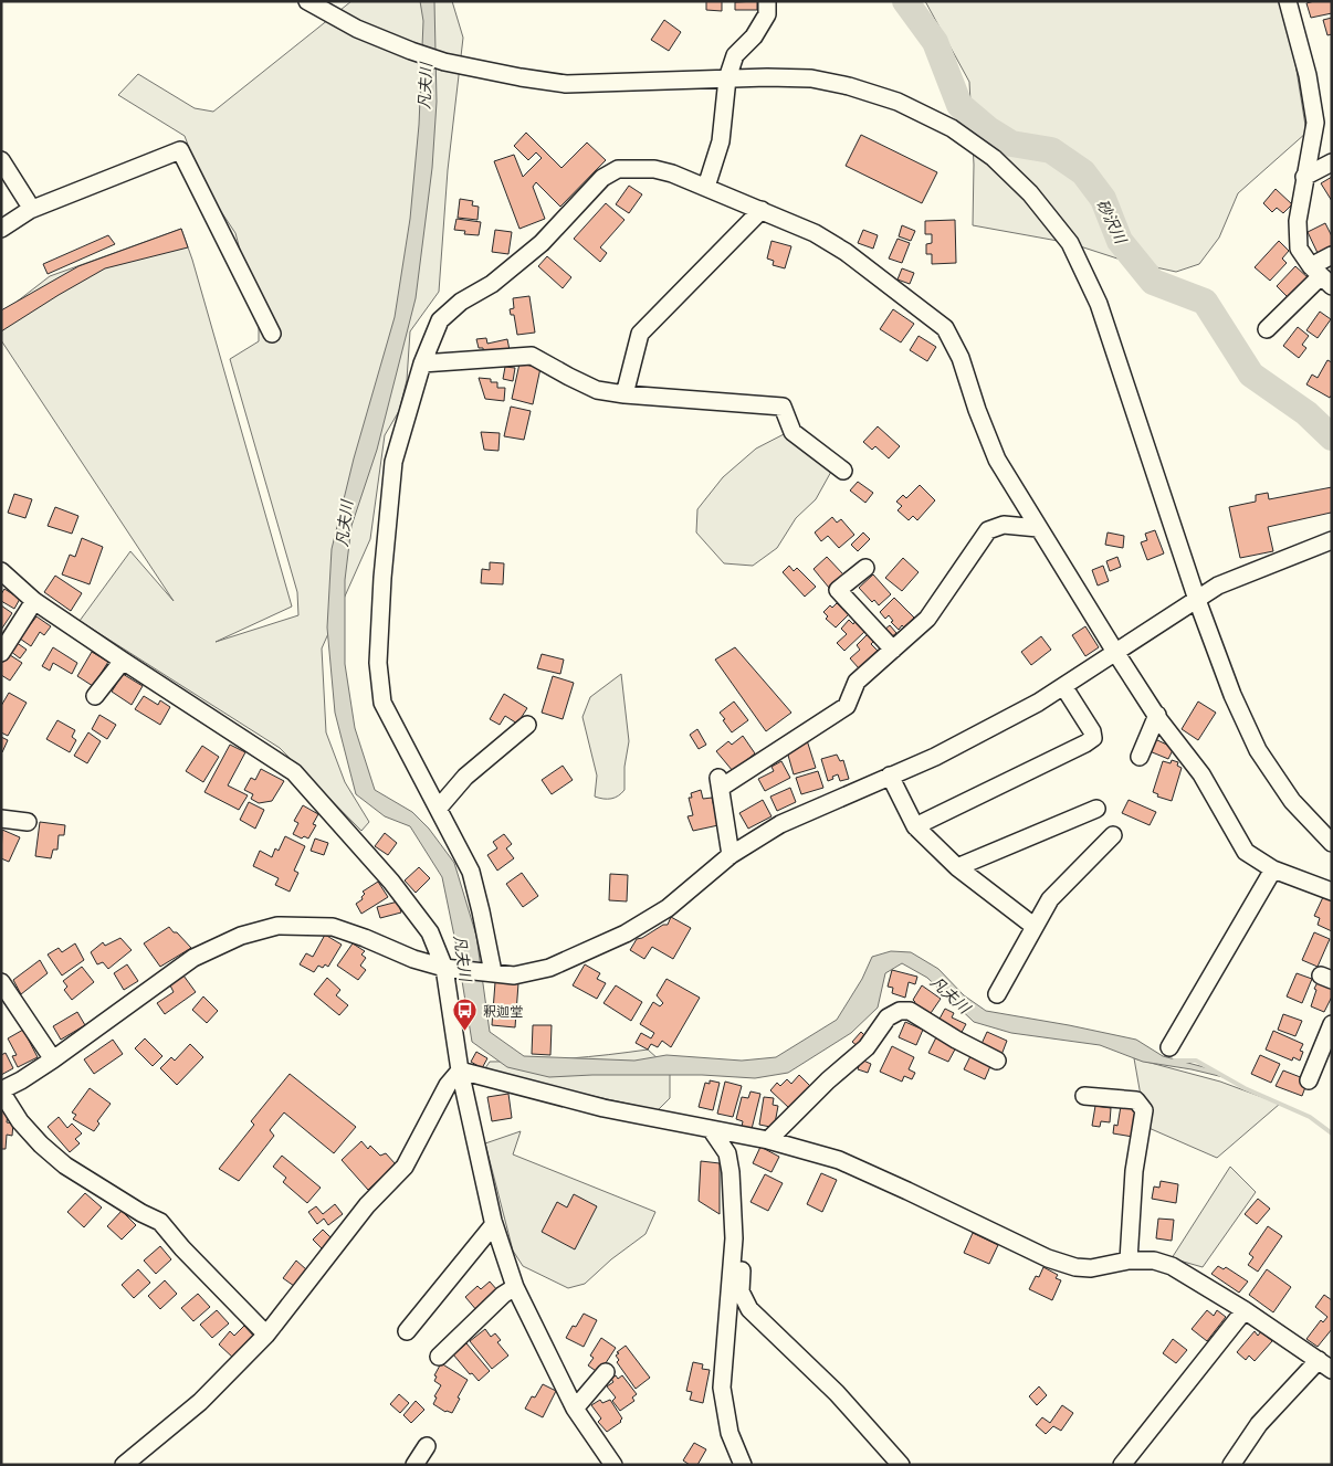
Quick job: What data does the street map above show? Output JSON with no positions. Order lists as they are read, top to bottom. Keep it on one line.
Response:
{"water":["凡夫川","砂沢川"],"places":{"bus stop":["釈迦堂"]}}
